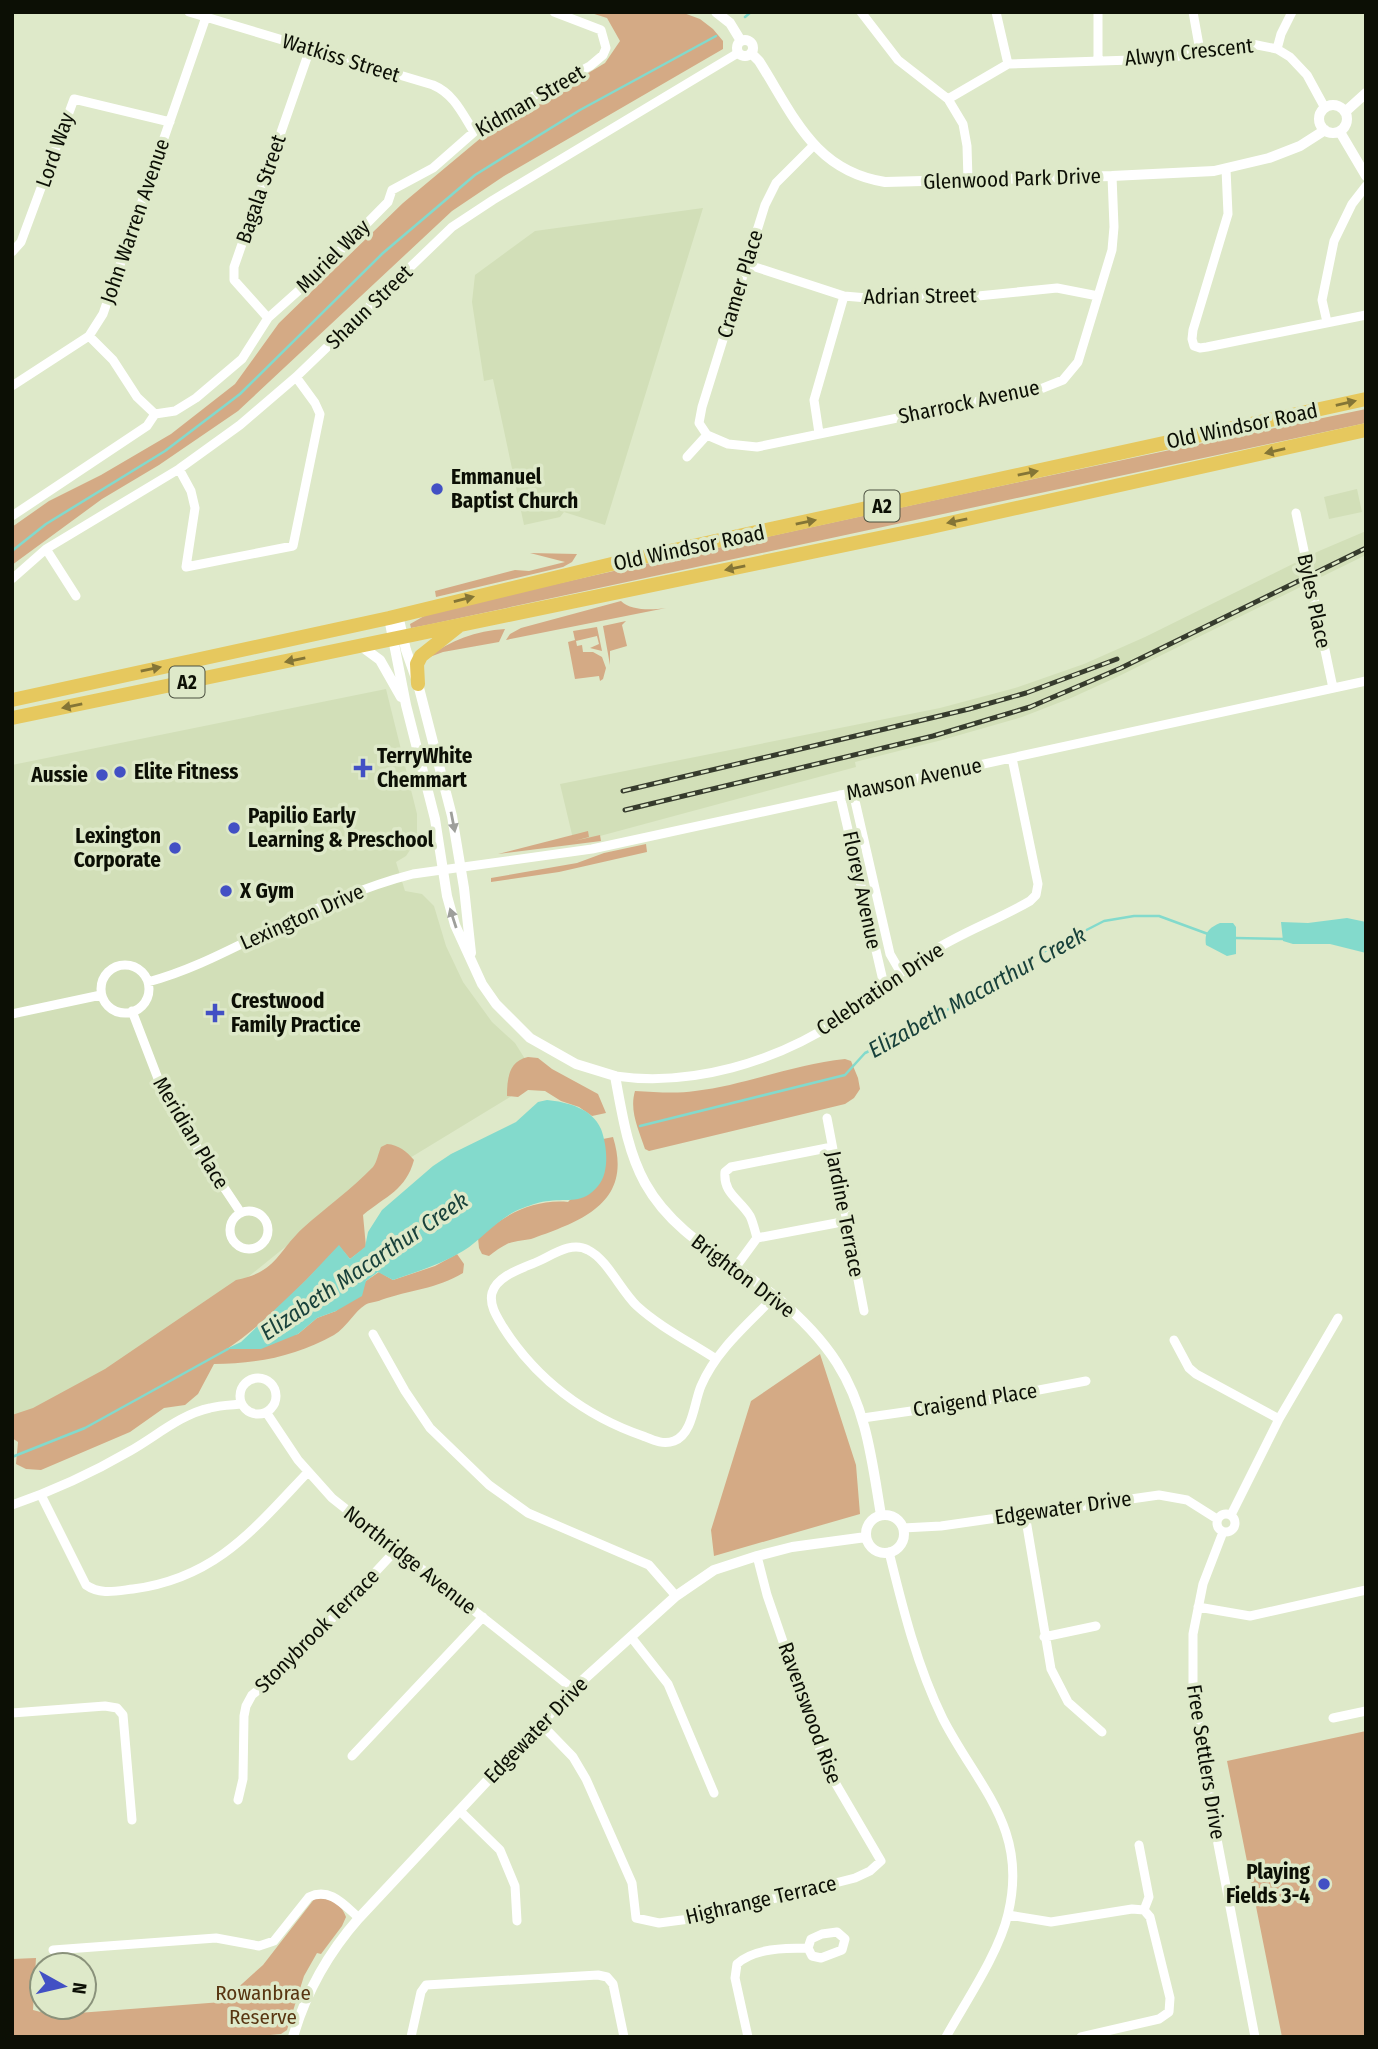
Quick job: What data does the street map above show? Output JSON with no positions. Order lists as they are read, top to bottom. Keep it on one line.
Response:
{"streets":{"highway":["Old Windsor Road","A2"],"street":["Alwyn Crescent","Watkiss Street","Kidman Street","Lord Way","Glenwood Park Drive","Bagala Street","John Warren Avenue","Muriel Way","Cramer Place","Adrian Street","Shaun Street","Sharrock Avenue","Byles Place","Mawson Avenue","Florey Avenue","Lexington Drive","Celebration Drive","Meridian Place","Jardine Terrace","Brighton Drive","Craigend Place","Edgewater Drive","Northridge Avenue","Stonybrook Terrace","Ravenswood Rise","Free Settlers Drive","Highrange Terrace"]},"crossings":[["Alwyn Crescent","Glenwood Park Drive"],["Watkiss Street","Kidman Street"],["Watkiss Street","Bagala Street"],["Watkiss Street","John Warren Avenue"],["Kidman Street","Muriel Way"],["Lord Way","John Warren Avenue"],["Glenwood Park Drive","Cramer Place"],["Glenwood Park Drive","Shaun Street"],["Glenwood Park Drive","Sharrock Avenue"],["Bagala Street","Muriel Way"],["Cramer Place","Adrian Street"],["Cramer Place","Sharrock Avenue"],["Adrian Street","Sharrock Avenue"],["Old Windsor Road","Celebration Drive"],["Byles Place","Mawson Avenue"],["Mawson Avenue","Florey Avenue"],["Mawson Avenue","Lexington Drive"],["Mawson Avenue","Celebration Drive"],["Florey Avenue","Celebration Drive"],["Lexington Drive","Celebration Drive"],["Lexington Drive","Meridian Place"],["Celebration Drive","Brighton Drive"],["Brighton Drive","Craigend Place"],["Brighton Drive","Edgewater Drive"],["Edgewater Drive","Northridge Avenue"],["Edgewater Drive","Ravenswood Rise"],["Edgewater Drive","Free Settlers Drive"],["Edgewater Drive","Highrange Terrace"],["Northridge Avenue","Stonybrook Terrace"],["Ravenswood Rise","Highrange Terrace"]],"water":["Elizabeth Macarthur Creek"],"parks":["Rowanbrae Reserve"],"places":{"other":["Emmanuel Baptist Church","Elite Fitness","Aussie","Papilio Early Learning & Preschool","Lexington Corporate","X Gym","Playing Fields 3-4"],"health":["TerryWhite Chemmart","Crestwood Family Practice"]},"north":"right"}
